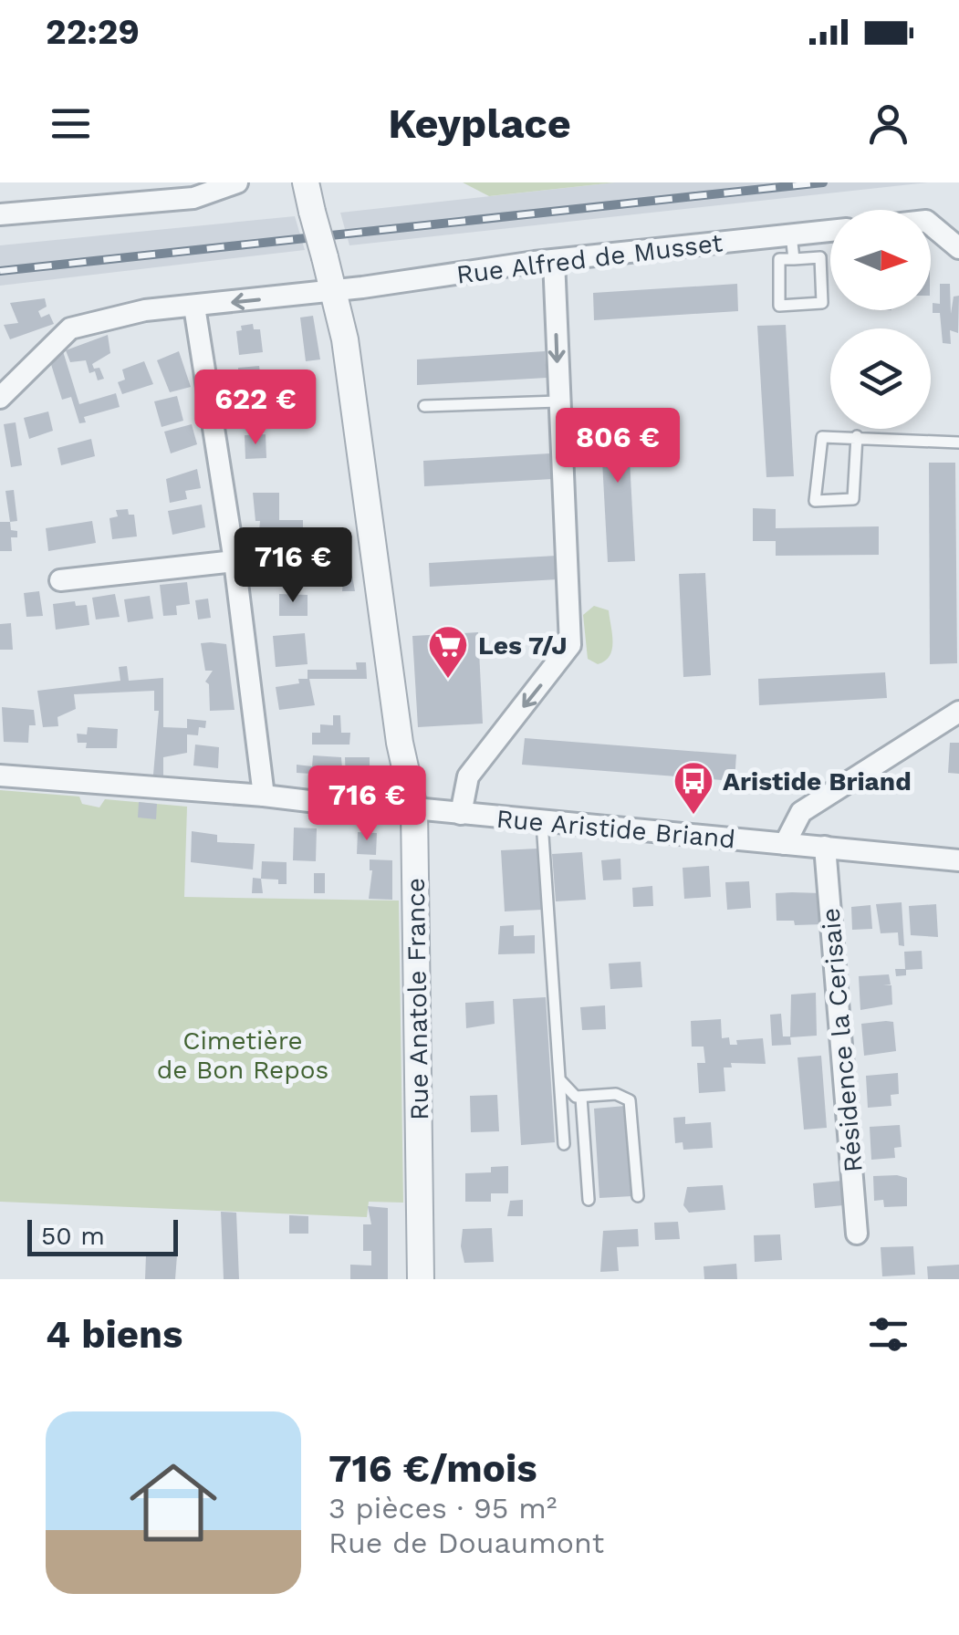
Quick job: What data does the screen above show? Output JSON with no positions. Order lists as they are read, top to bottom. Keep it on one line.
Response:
{"streets":{"street":["Rue Alfred de Musset","Rue Aristide Briand","Rue Anatole France","Résidence la Cerisaie"]},"crossings":[["Rue Alfred de Musset","Rue Anatole France"],["Rue Aristide Briand","Rue Anatole France"],["Rue Aristide Briand","Résidence la Cerisaie"]],"parks":["Cimetière de Bon Repos"],"places":{"supermarket":["Les 7/J"],"bus stop":["Aristide Briand"]},"scale_bar":"50 m","north":"right","page":{"status":"22:29","header":"Keyplace","price":["622 €","806 €","716 €","716 €"],"scale":"50 m","heading":"4 biens","list":[{"name":"716 €/mois","note":"3 pièces · 95 m² · Rue de Douaumont"}]}}
